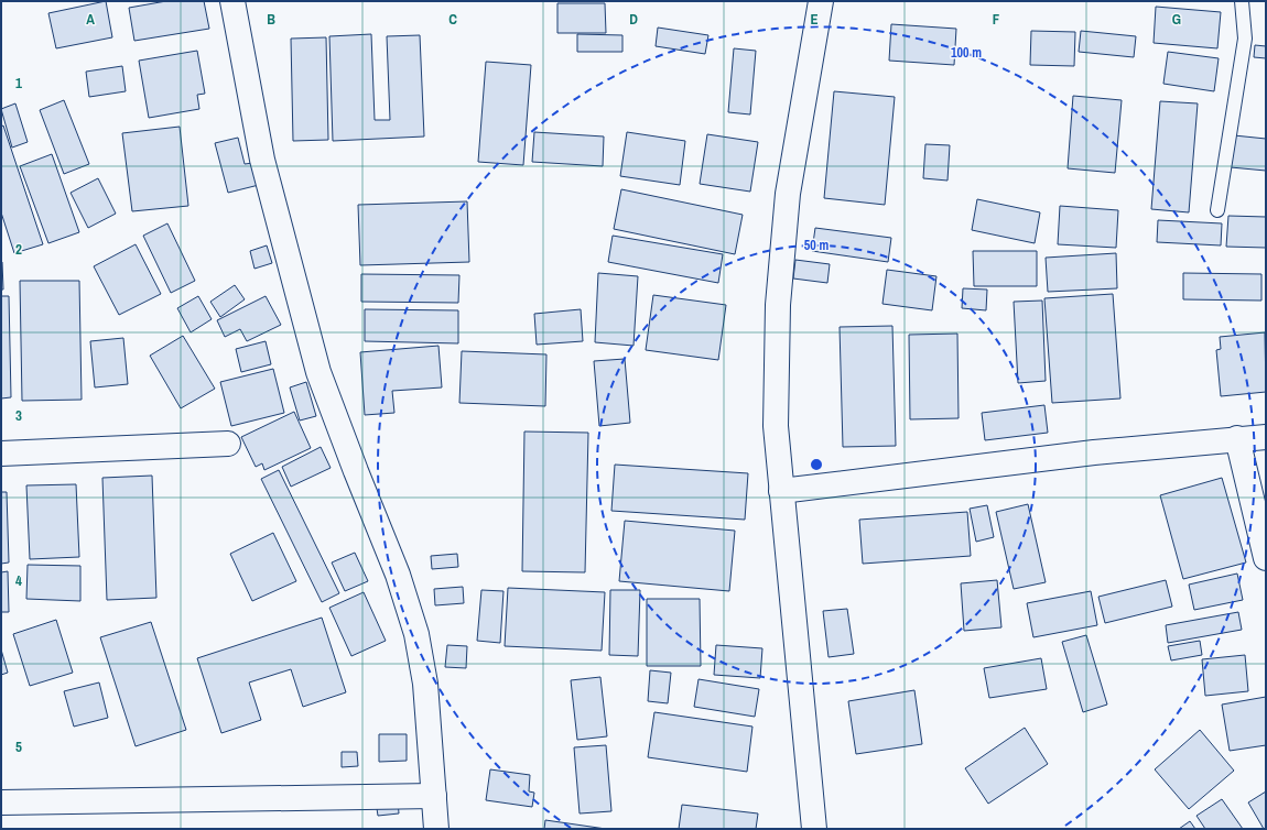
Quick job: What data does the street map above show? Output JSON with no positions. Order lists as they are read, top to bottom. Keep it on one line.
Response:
{"grid":{"columns":["A","B","C","D","E","F","G"],"rows":["1","2","3","4","5"]},"rings":["100 m","50 m"]}
